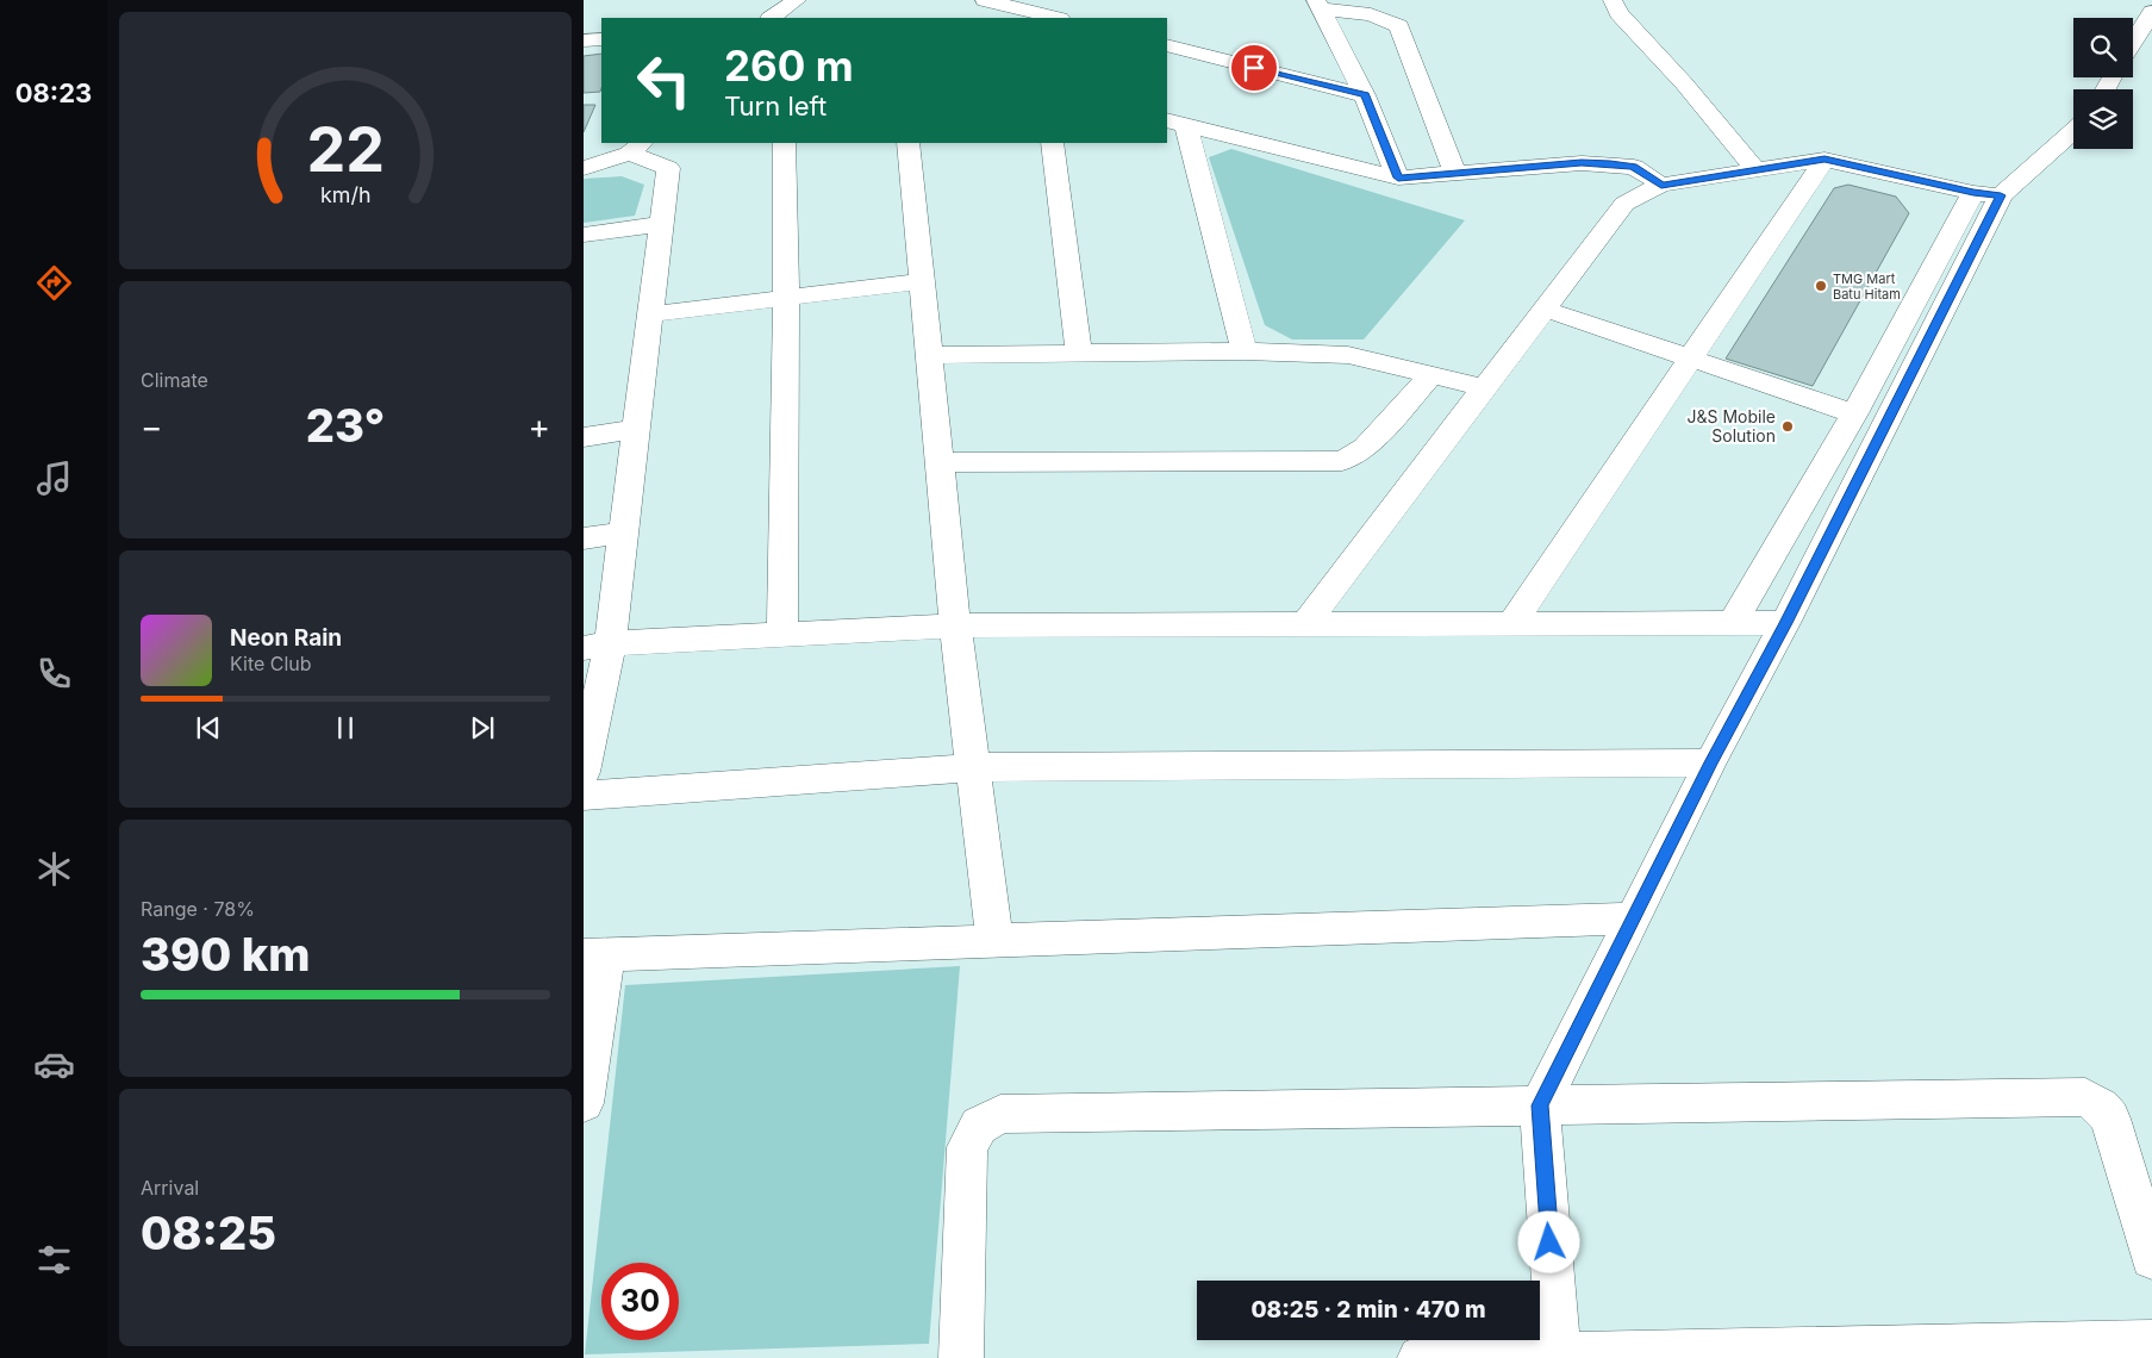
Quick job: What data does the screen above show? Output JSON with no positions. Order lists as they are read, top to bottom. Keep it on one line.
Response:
{"places":["TMG Mart Batu Hitam","J&S Mobile Solution"],"page":{"tabs":"08:23","turn":["260 m","Turn left"],"tile":["Climate",["Range · 78%","390 km"],["Arrival","08:25"]],"heat":["−","23°","+"],"song":["Neon Rain","Kite Club"],"limit":"30","trip":"08:25 · 2 min · 470 m","gauge":["22","km/h"]}}
